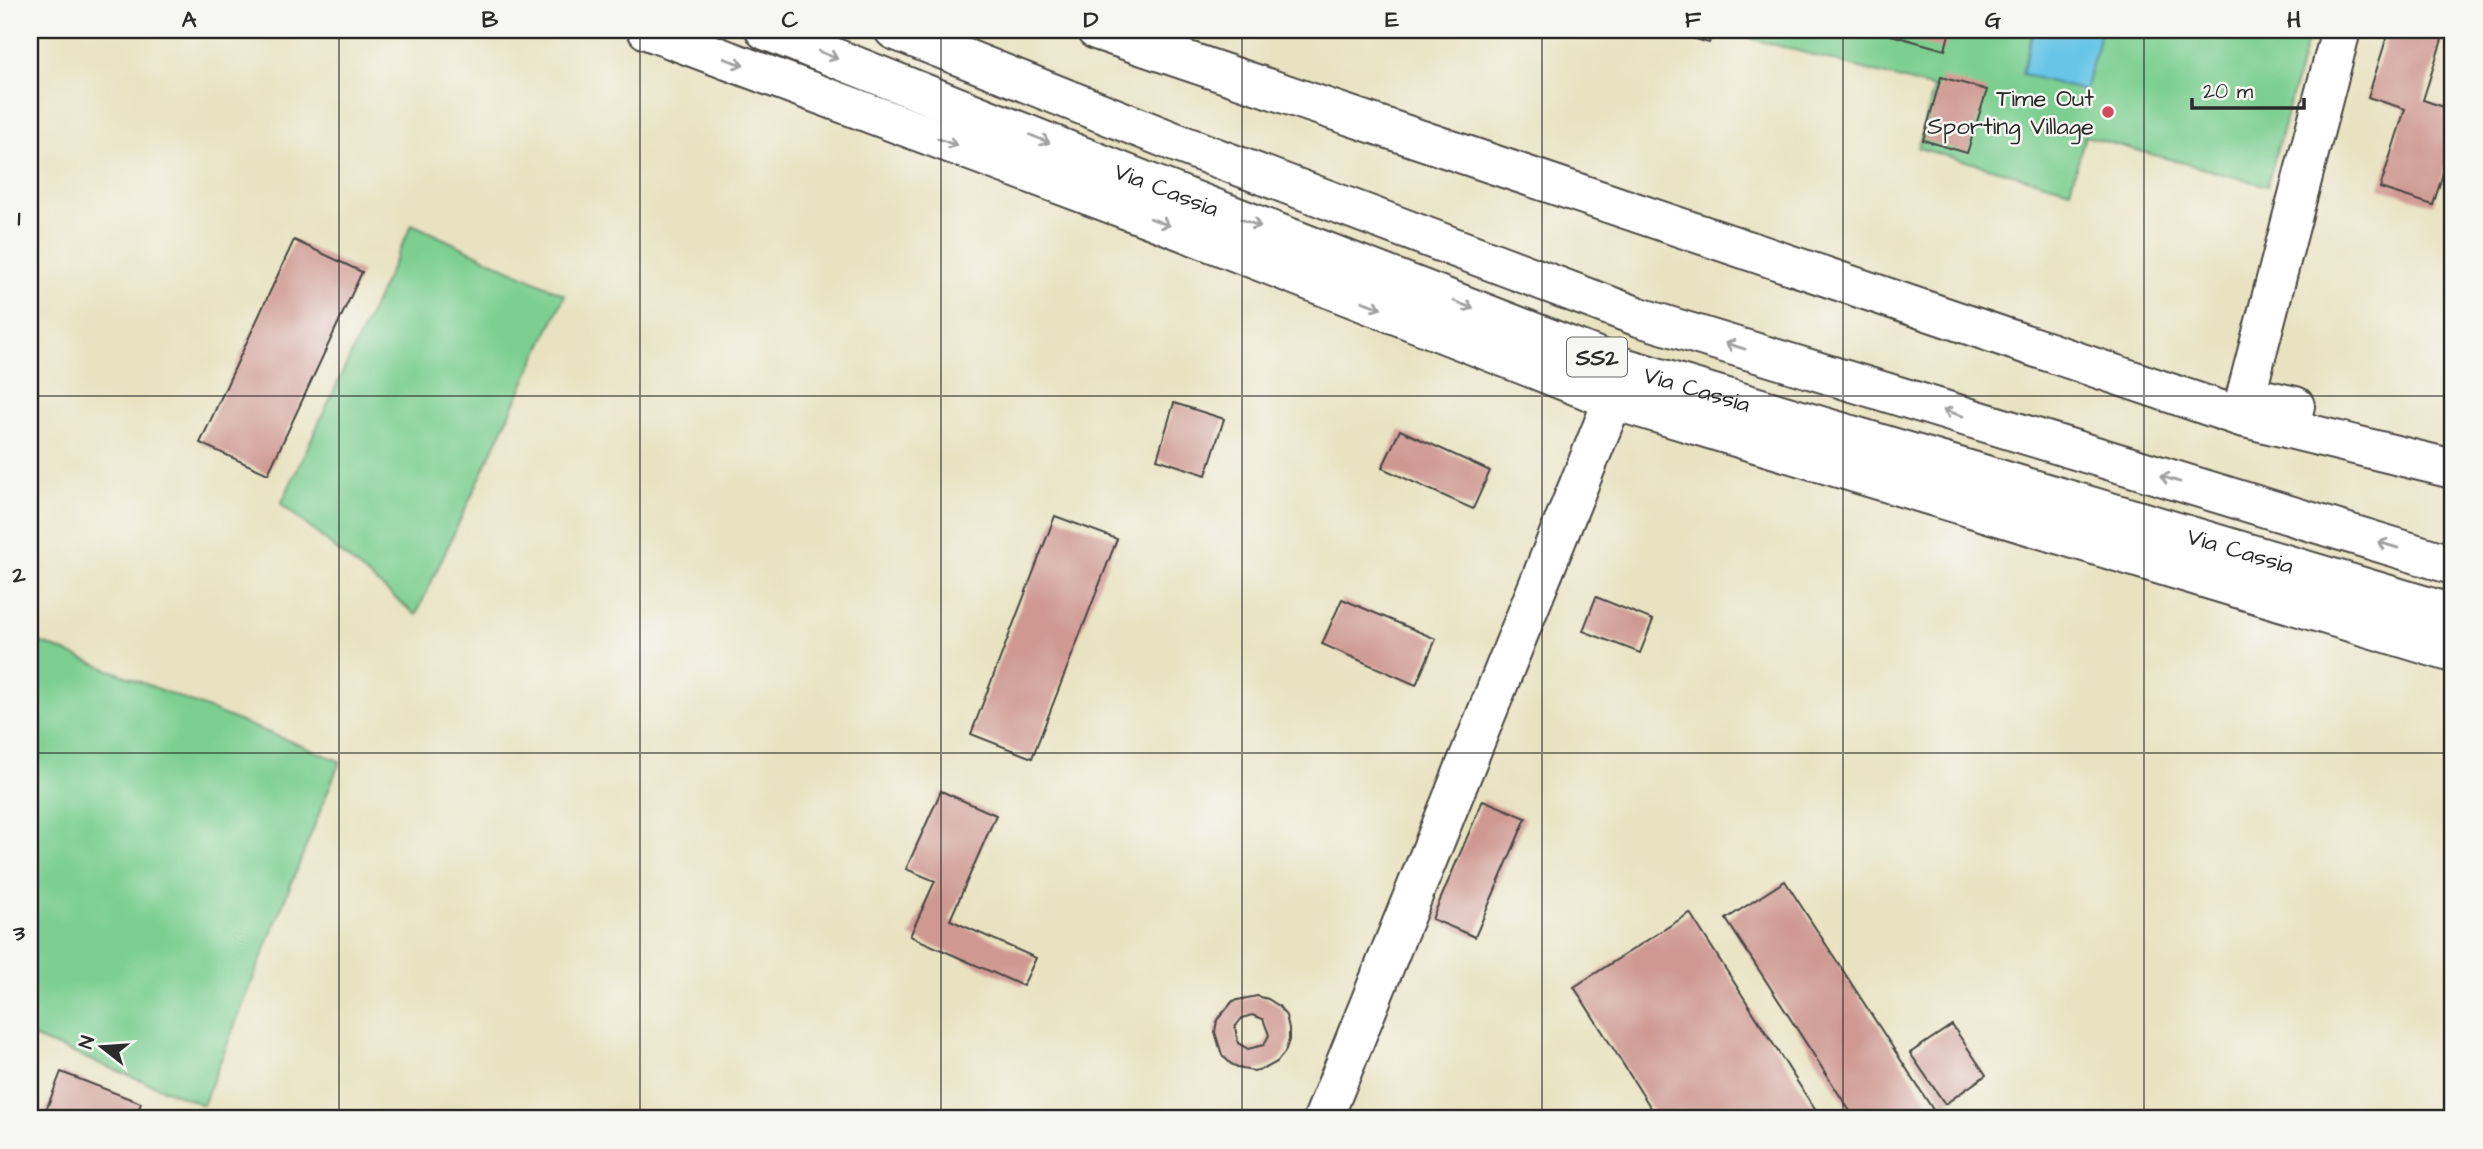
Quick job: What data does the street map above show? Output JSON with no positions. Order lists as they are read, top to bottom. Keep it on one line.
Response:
{"streets":{"main road":["Via Cassia","SS2"]},"places":["Time Out Sporting Village"],"scale_bar":"20 m","north":"left","grid":{"columns":["A","B","C","D","E","F","G","H"],"rows":["1","2","3"]}}
